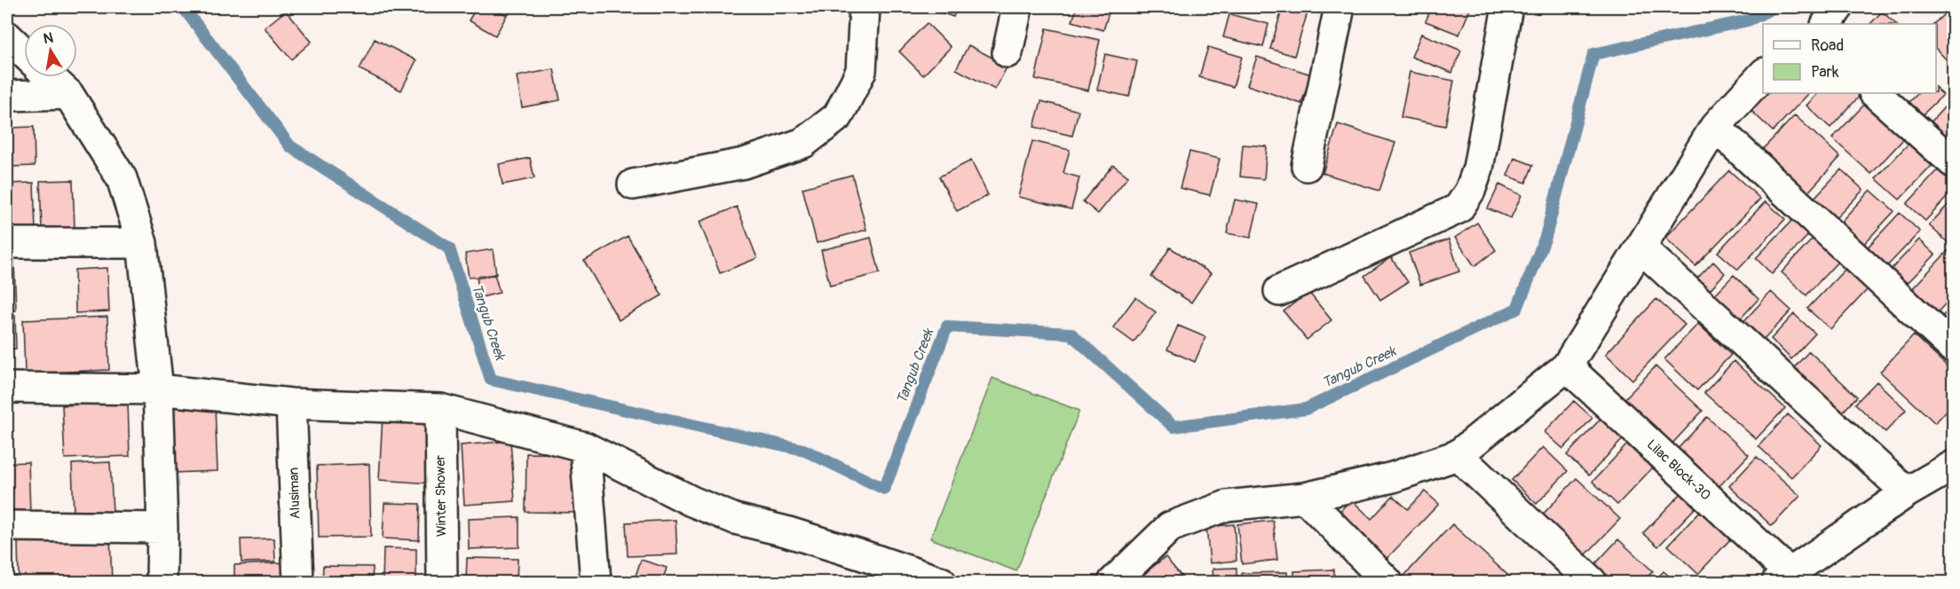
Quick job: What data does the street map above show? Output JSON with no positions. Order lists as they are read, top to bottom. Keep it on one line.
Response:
{"streets":{"street":["Lilac Block-30","Alusiman","Winter Shower"]},"water":["Tangub Creek"],"legend":["Road","Park"],"north":"top"}
